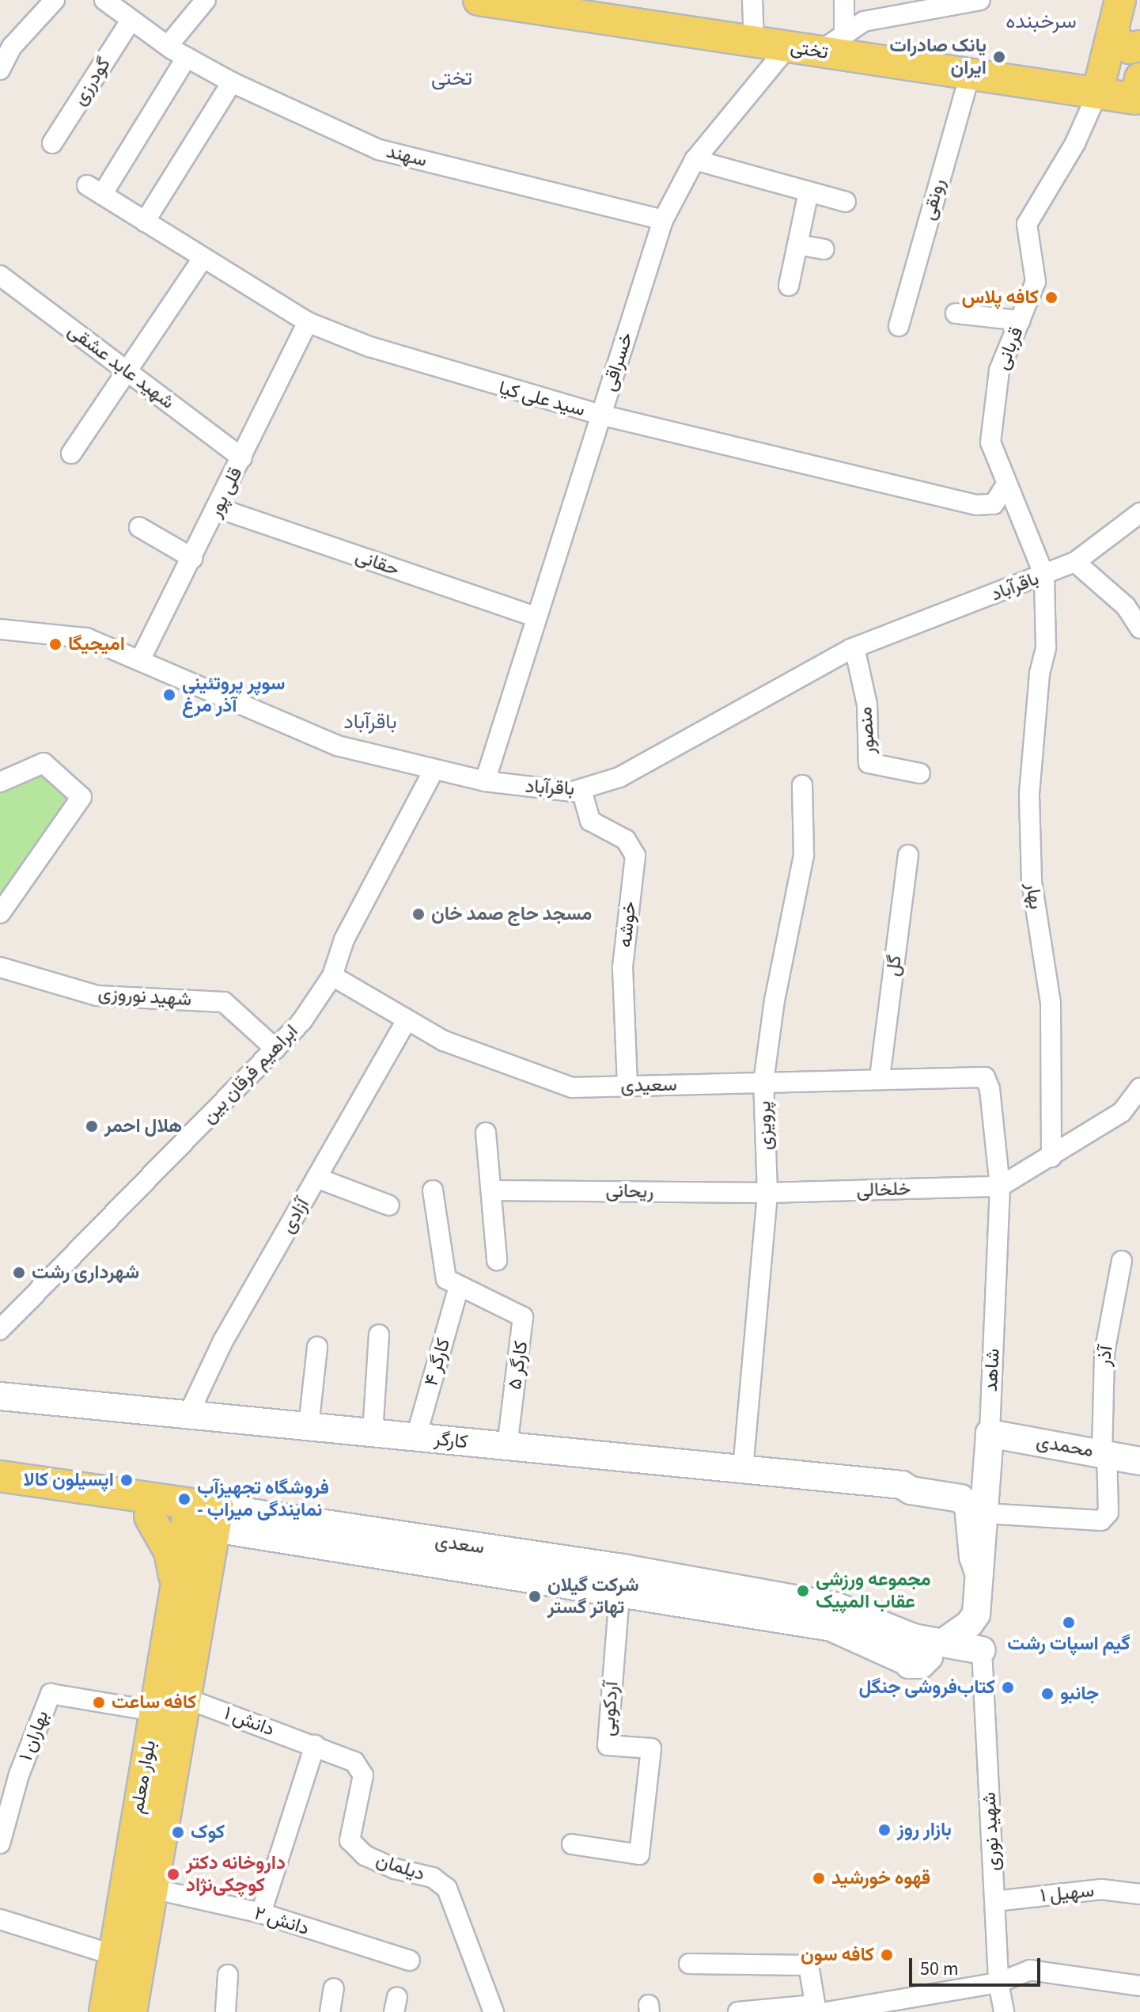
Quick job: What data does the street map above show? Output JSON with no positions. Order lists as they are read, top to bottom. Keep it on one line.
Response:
{"streets":{"main road":["تختی","شاهد","کارگر","محمدی","سعدی","بلوار معلم"],"street":["گودرزی","سهند","رونقی","قربانی","خسراقی","شهید عابد عشقی","سید علی کیا","قلی پور","حقانی","باقرآباد","منصور","بهار","خوشه","گل","شهید نوروزی","ابراهیم فرقان بین","سعیدی","پرویزی","خلخالی","ریحانی","آزادی","آذر","کارگر ۴","کارگر ۵","آردکوبی","دانش ۱","بهاران ۱","شهید نوری","دیلمان","سهیل ۱","دانش ۲"]},"crossings":[["تختی","رونقی"],["تختی","قربانی"],["تختی","خسراقی"],["گودرزی","سهند"],["سهند","خسراقی"],["سهند","سید علی کیا"],["قربانی","سید علی کیا"],["قربانی","باقرآباد"],["قربانی","بهار"],["خسراقی","سید علی کیا"],["خسراقی","حقانی"],["خسراقی","باقرآباد"],["شهید عابد عشقی","قلی پور"],["سید علی کیا","قلی پور"],["قلی پور","حقانی"],["قلی پور","باقرآباد"],["باقرآباد","منصور"],["باقرآباد","بهار"],["باقرآباد","خوشه"],["باقرآباد","ابراهیم فرقان بین"],["خوشه","سعیدی"],["گل","سعیدی"],["شهید نوروزی","ابراهیم فرقان بین"],["ابراهیم فرقان بین","سعیدی"],["سعیدی","پرویزی"],["سعیدی","آزادی"],["سعیدی","شاهد"],["پرویزی","خلخالی"],["پرویزی","ریحانی"],["پرویزی","کارگر"],["خلخالی","ریحانی"],["خلخالی","شاهد"],["آزادی","کارگر"],["آذر","شاهد"],["آذر","محمدی"],["کارگر ۴","کارگر ۵"],["کارگر ۴","کارگر"],["کارگر ۵","کارگر"],["شاهد","محمدی"],["شاهد","سعدی"],["سعدی","آردکوبی"],["سعدی","بلوار معلم"],["سعدی","شهید نوری"],["دانش ۱","بلوار معلم"],["دانش ۱","دیلمان"],["بهاران ۱","بلوار معلم"],["بلوار معلم","دانش ۲"],["شهید نوری","سهیل ۱"]],"districts":["سرخبنده","تختی","باقرآباد"],"places":["یانک صادرات ایران","کافه پلاس","امیجیگا","سوپر پروتئینی آذر مرغ","مسجد حاج صمد خان","هلال احمر","شهرداری رشت","اپسیلون کالا","فروشگاه تجهیزآب - نمایندگی میراب","مجموعه ورزشی عقاب المپیک","شرکت گیلان تهاتر گستر","گیم اسپات رشت","کتاب‌فروشی جنگل","جانبو","کافه ساعت","بازار روز","کوک","داروخانه دکتر کوچکی‌نژاد","قهوه خورشید","کافه سون"],"scale_bar":"50 m"}
